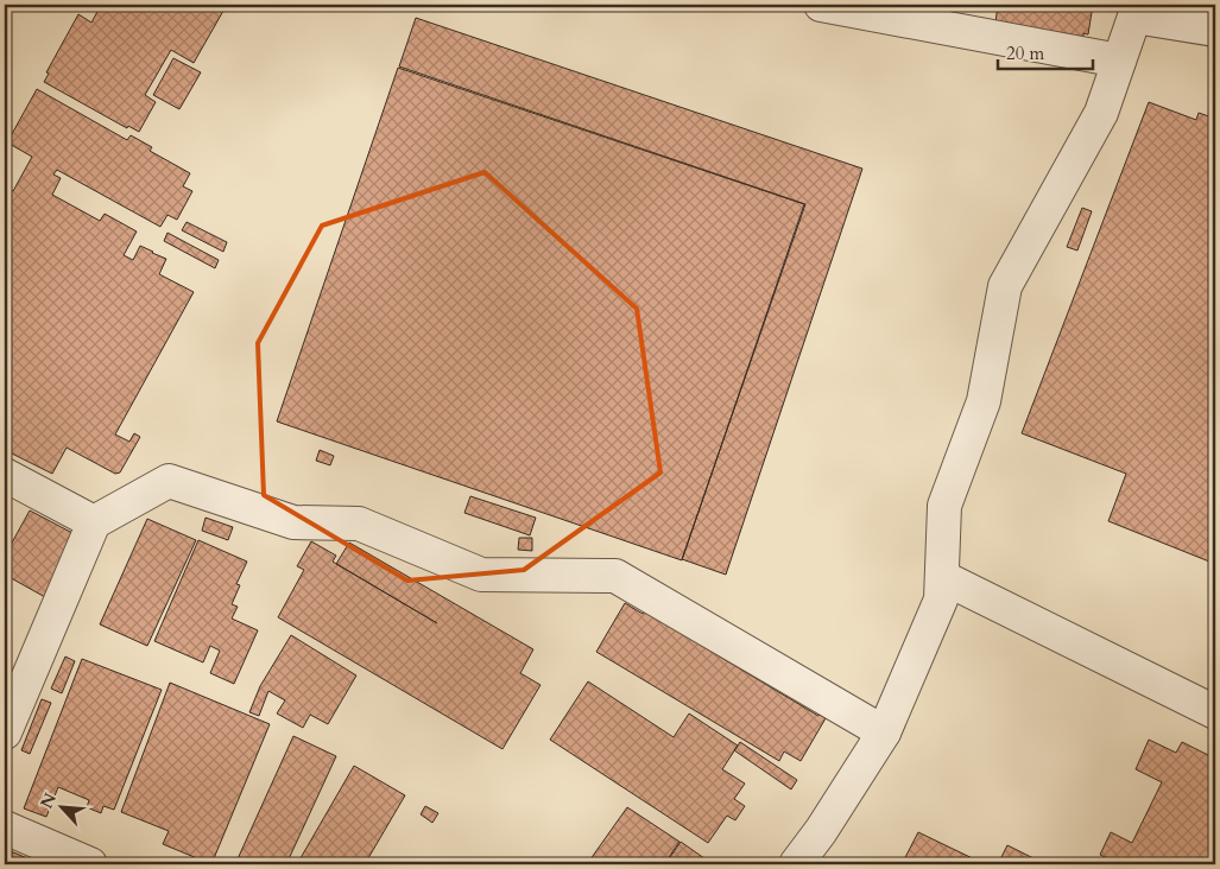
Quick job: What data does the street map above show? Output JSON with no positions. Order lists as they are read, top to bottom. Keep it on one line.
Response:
{"scale_bar":"20 m","north":"top left"}
